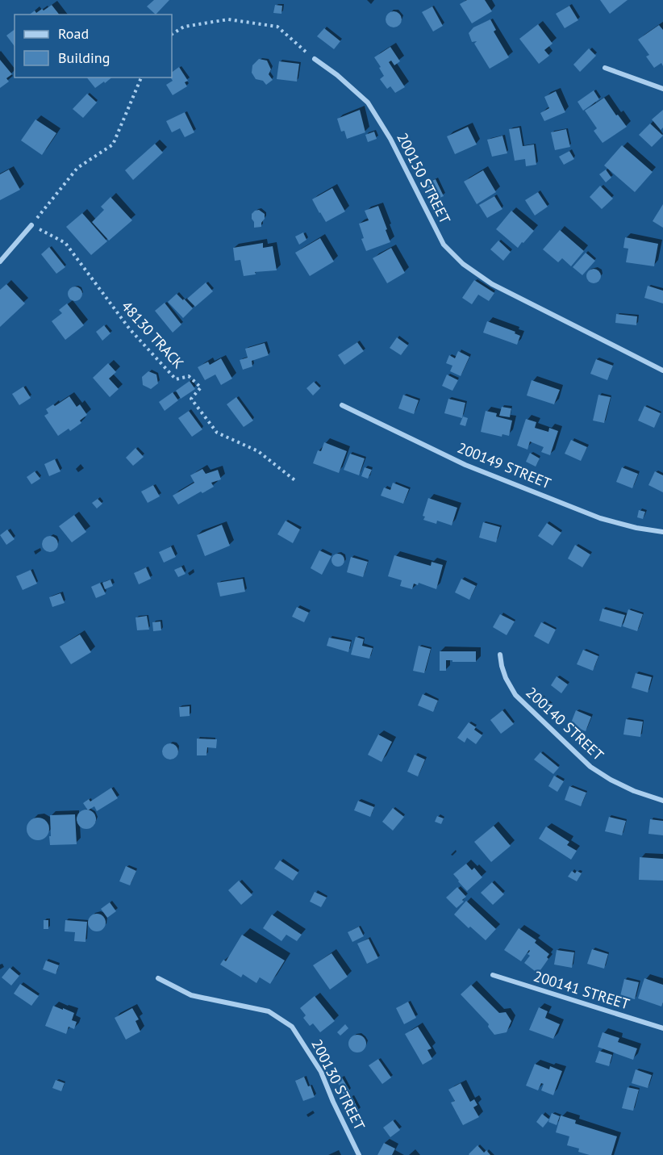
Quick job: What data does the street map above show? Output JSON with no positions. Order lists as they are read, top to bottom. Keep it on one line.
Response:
{"streets":{"street":["200150 STREET","200149 STREET","200140 STREET","200141 STREET","200130 STREET"],"path":["48130 TRACK"]},"legend":["Road","Building"]}
